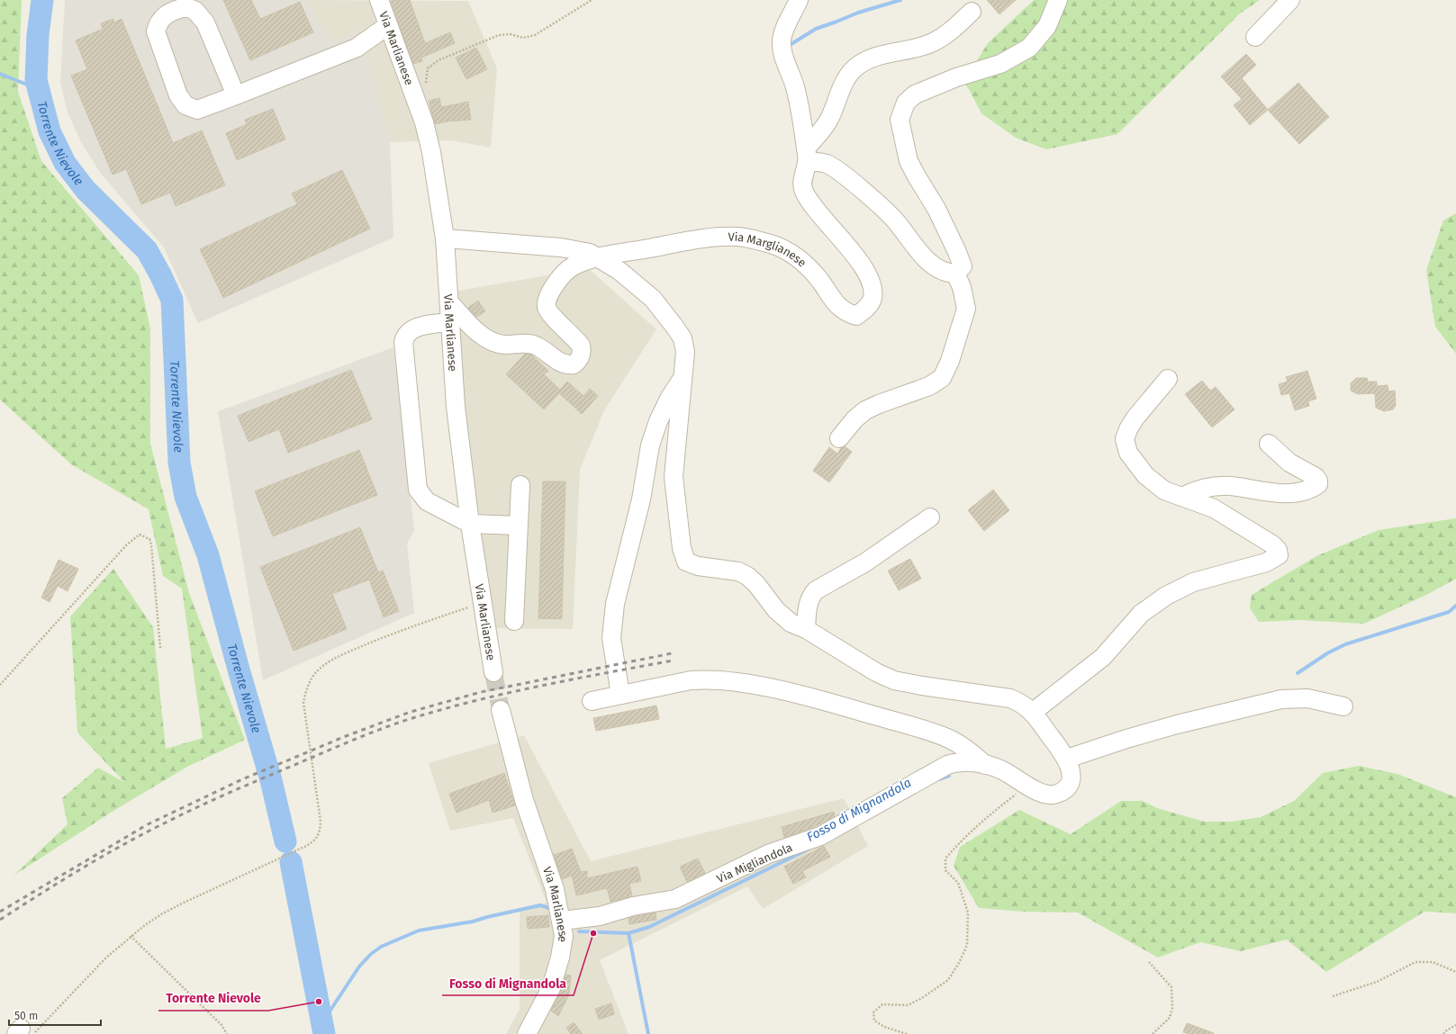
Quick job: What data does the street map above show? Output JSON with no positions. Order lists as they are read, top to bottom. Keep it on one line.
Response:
{"streets":{"street":["Via Marlianese","Via Marglianese","Via Migliandola"]},"crossings":[["Via Marlianese","Via Marglianese"],["Via Marlianese","Via Migliandola"]],"water":["Torrente Nievole","Fosso di Mignandola"],"places":["Fosso di Mignandola","Torrente Nievole"],"scale_bar":"50 m"}
